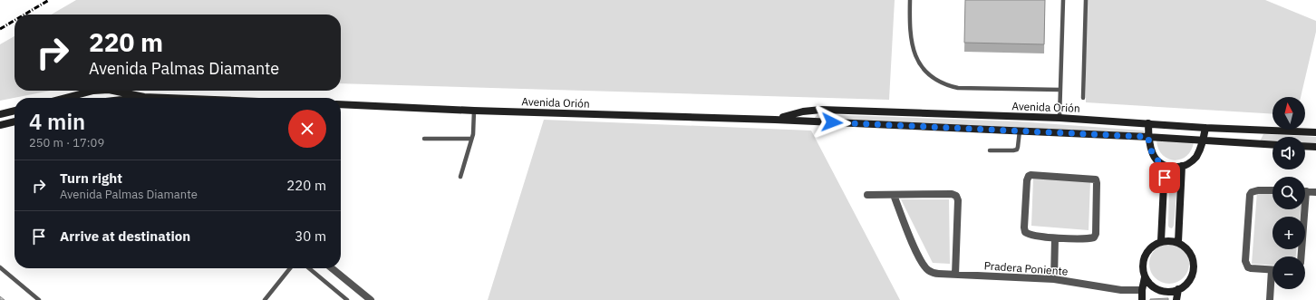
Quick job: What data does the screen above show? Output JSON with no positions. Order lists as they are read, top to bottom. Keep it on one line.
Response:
{"streets":{"street":["Avenida Orión","Pradera Poniente"]},"north":"top","page":{"turn":["220 m","Avenida Palmas Diamante"],"map_buttons":["+","−"],"heading":["4 min","250 m · 17:09"],"list":[{"name":"Turn right","note":"Avenida Palmas Diamante","value":"220 m"},{"name":"Arrive at destination","value":"30 m"}]}}
